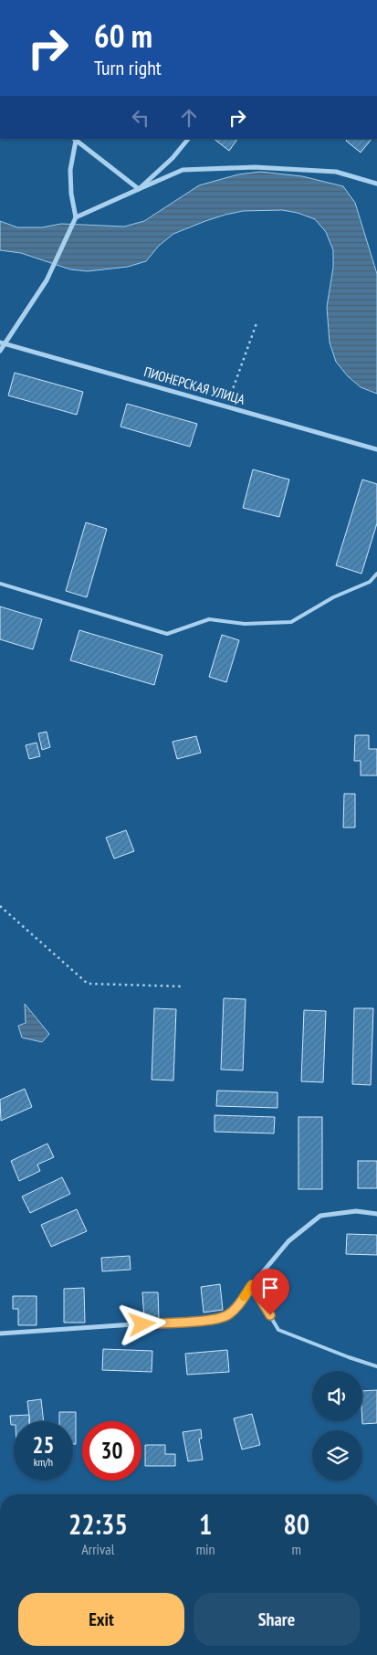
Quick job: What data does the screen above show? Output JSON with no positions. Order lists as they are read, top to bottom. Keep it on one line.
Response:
{"streets":{"street":["ПИОНЕРСКАЯ УЛИЦА"]},"page":{"turn":["60 m","Turn right"],"speed":"25 km/h","limit":"30","eta":["22:35","Arrival","1","min","80","m"],"buttons":["Exit","Share"]}}
